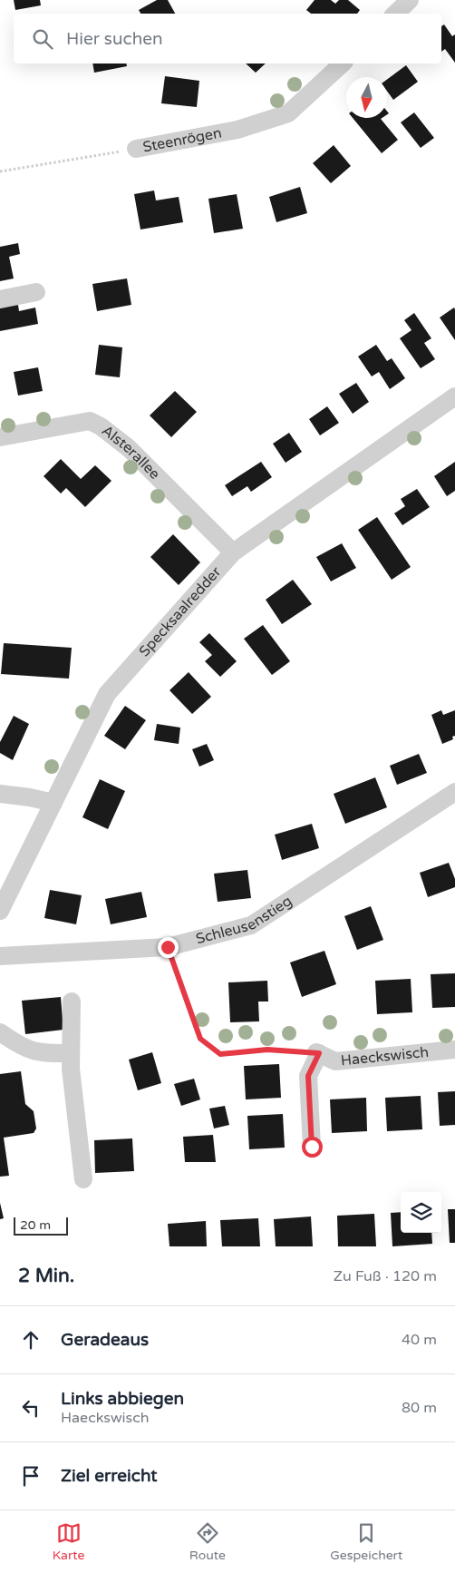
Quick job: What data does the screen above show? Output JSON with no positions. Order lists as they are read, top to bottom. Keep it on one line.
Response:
{"streets":{"street":["Steenrögen","Alsterallee","Specksaalredder","Schleusenstieg","Haeckswisch"]},"crossings":[["Alsterallee","Specksaalredder"]],"scale_bar":"20 m","north":"bottom","page":{"search":"Hier suchen","scale":"20 m","heading":["2 Min.","Zu Fuß · 120 m"],"list":[["Geradeaus","40 m"],["Links abbiegen","Haeckswisch","80 m"],"Ziel erreicht"],"nav":["Karte","Route","Gespeichert"]}}
